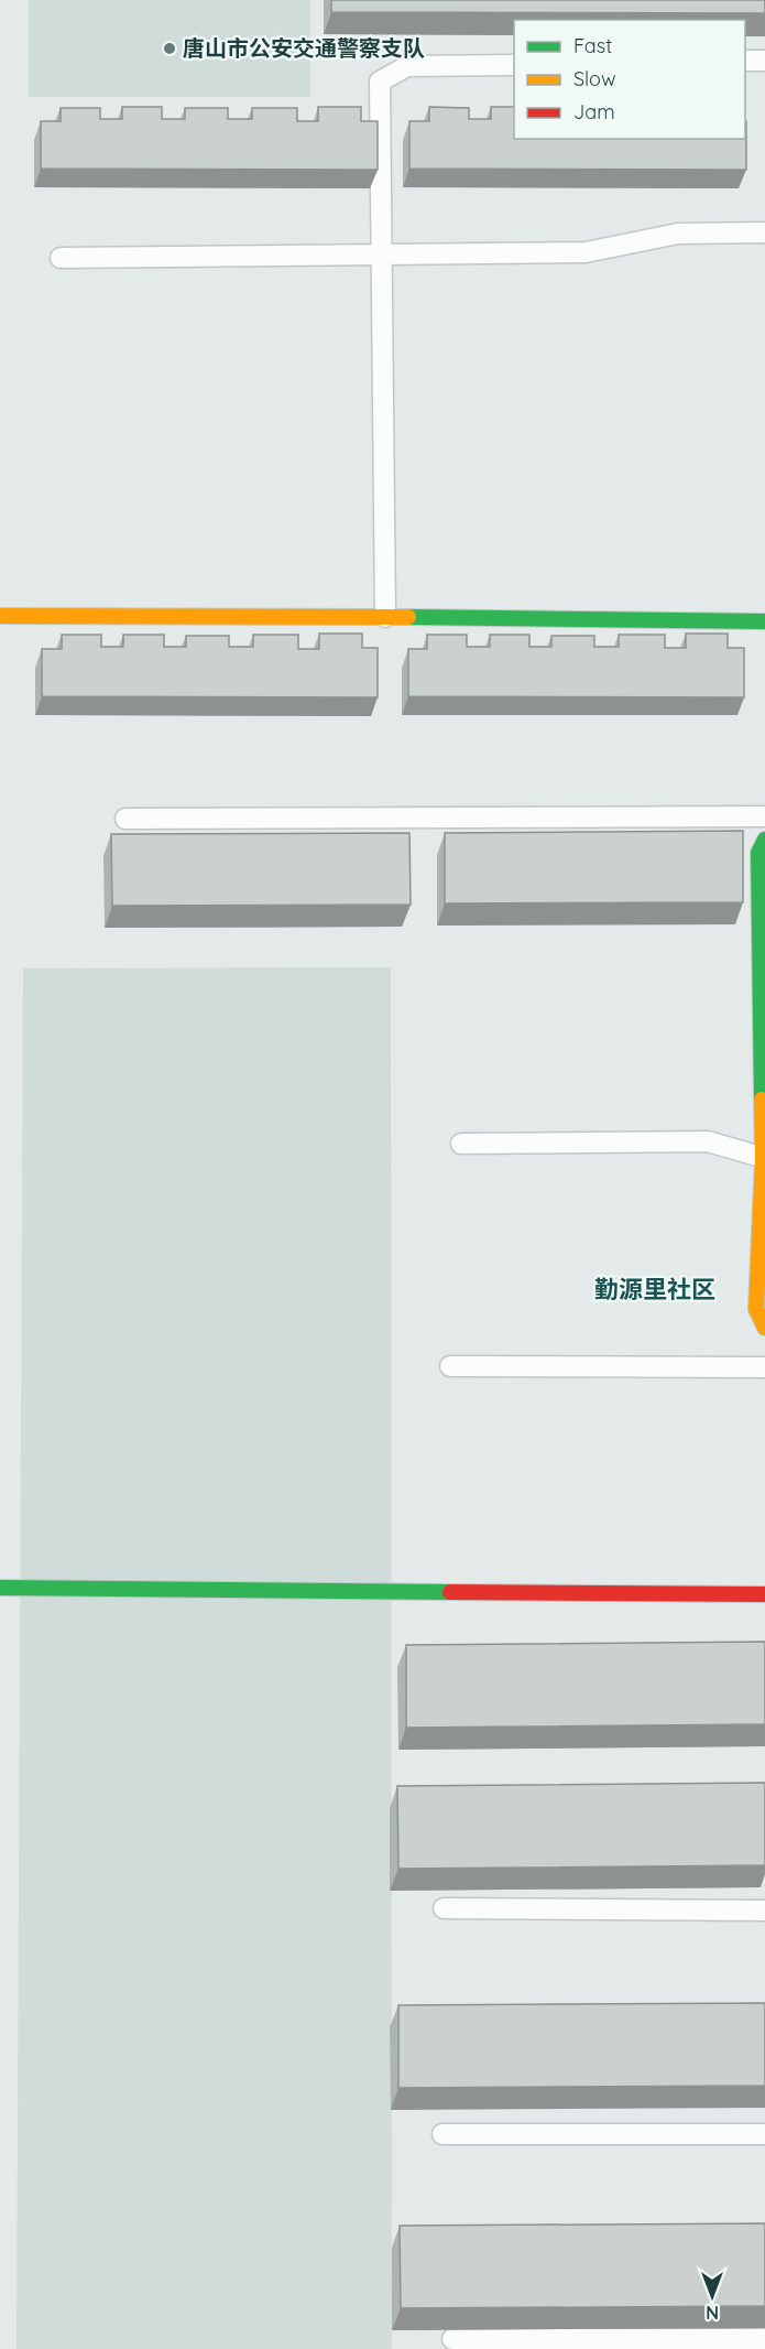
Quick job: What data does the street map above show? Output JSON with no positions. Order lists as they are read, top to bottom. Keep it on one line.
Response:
{"districts":["勤源里社区"],"places":["唐山市公安交通警察支队"],"legend":["Fast","Slow","Jam"],"north":"bottom"}
